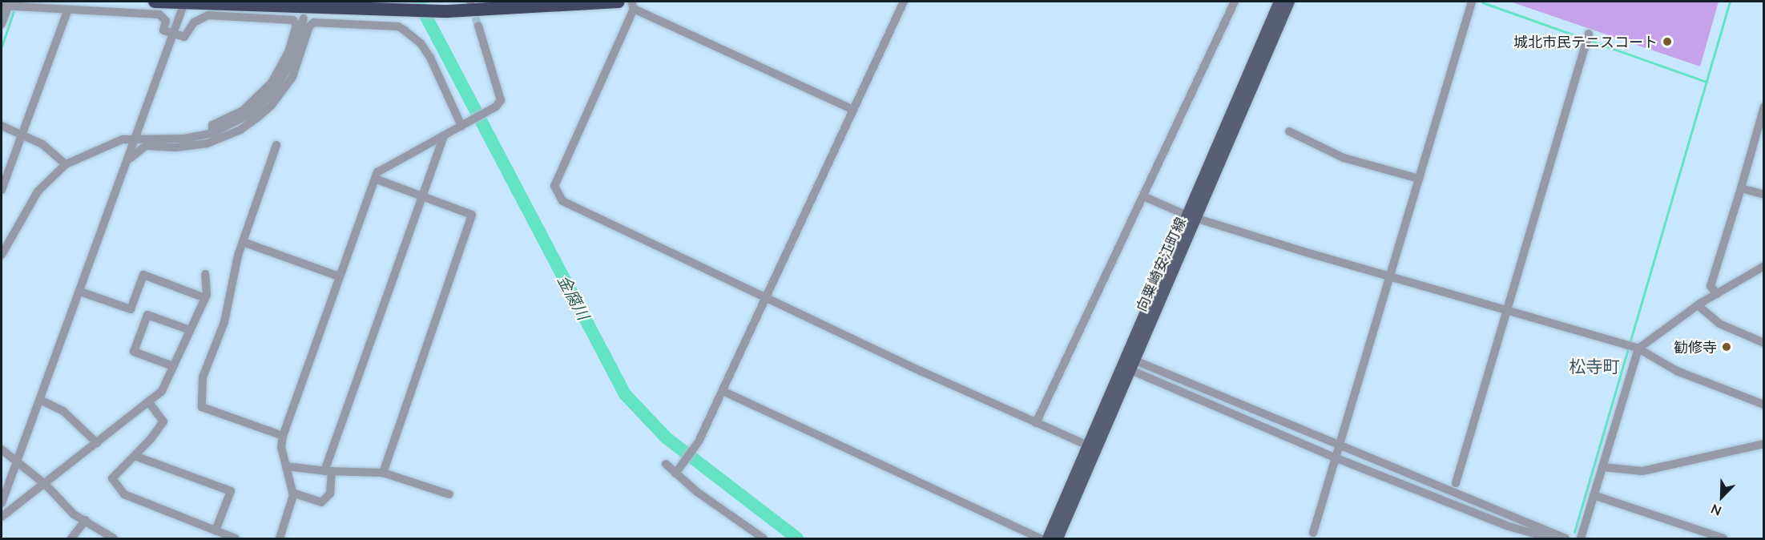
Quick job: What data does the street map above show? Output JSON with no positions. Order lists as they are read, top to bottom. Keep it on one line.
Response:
{"streets":{"main road":["向粟崎安江町線"]},"districts":["松寺町"],"water":["金腐川"],"places":["城北市民テニスコート","勧修寺"],"north":"bottom left"}
